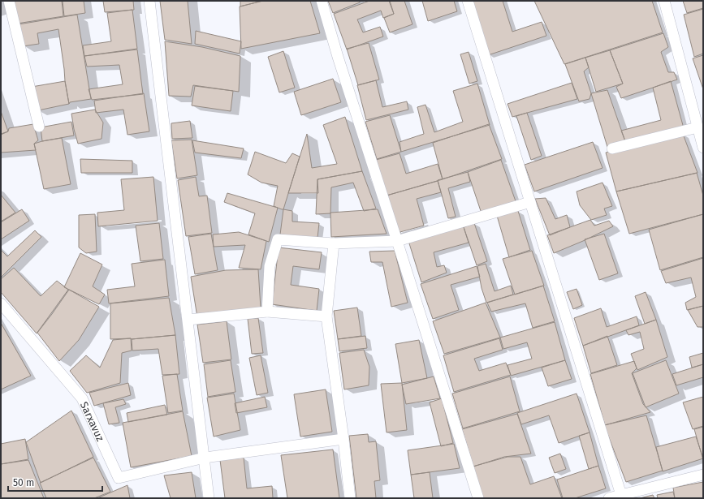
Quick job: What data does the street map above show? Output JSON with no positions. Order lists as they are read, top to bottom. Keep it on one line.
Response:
{"streets":{"street":["Sarxavuz"]},"scale_bar":"50 m"}
